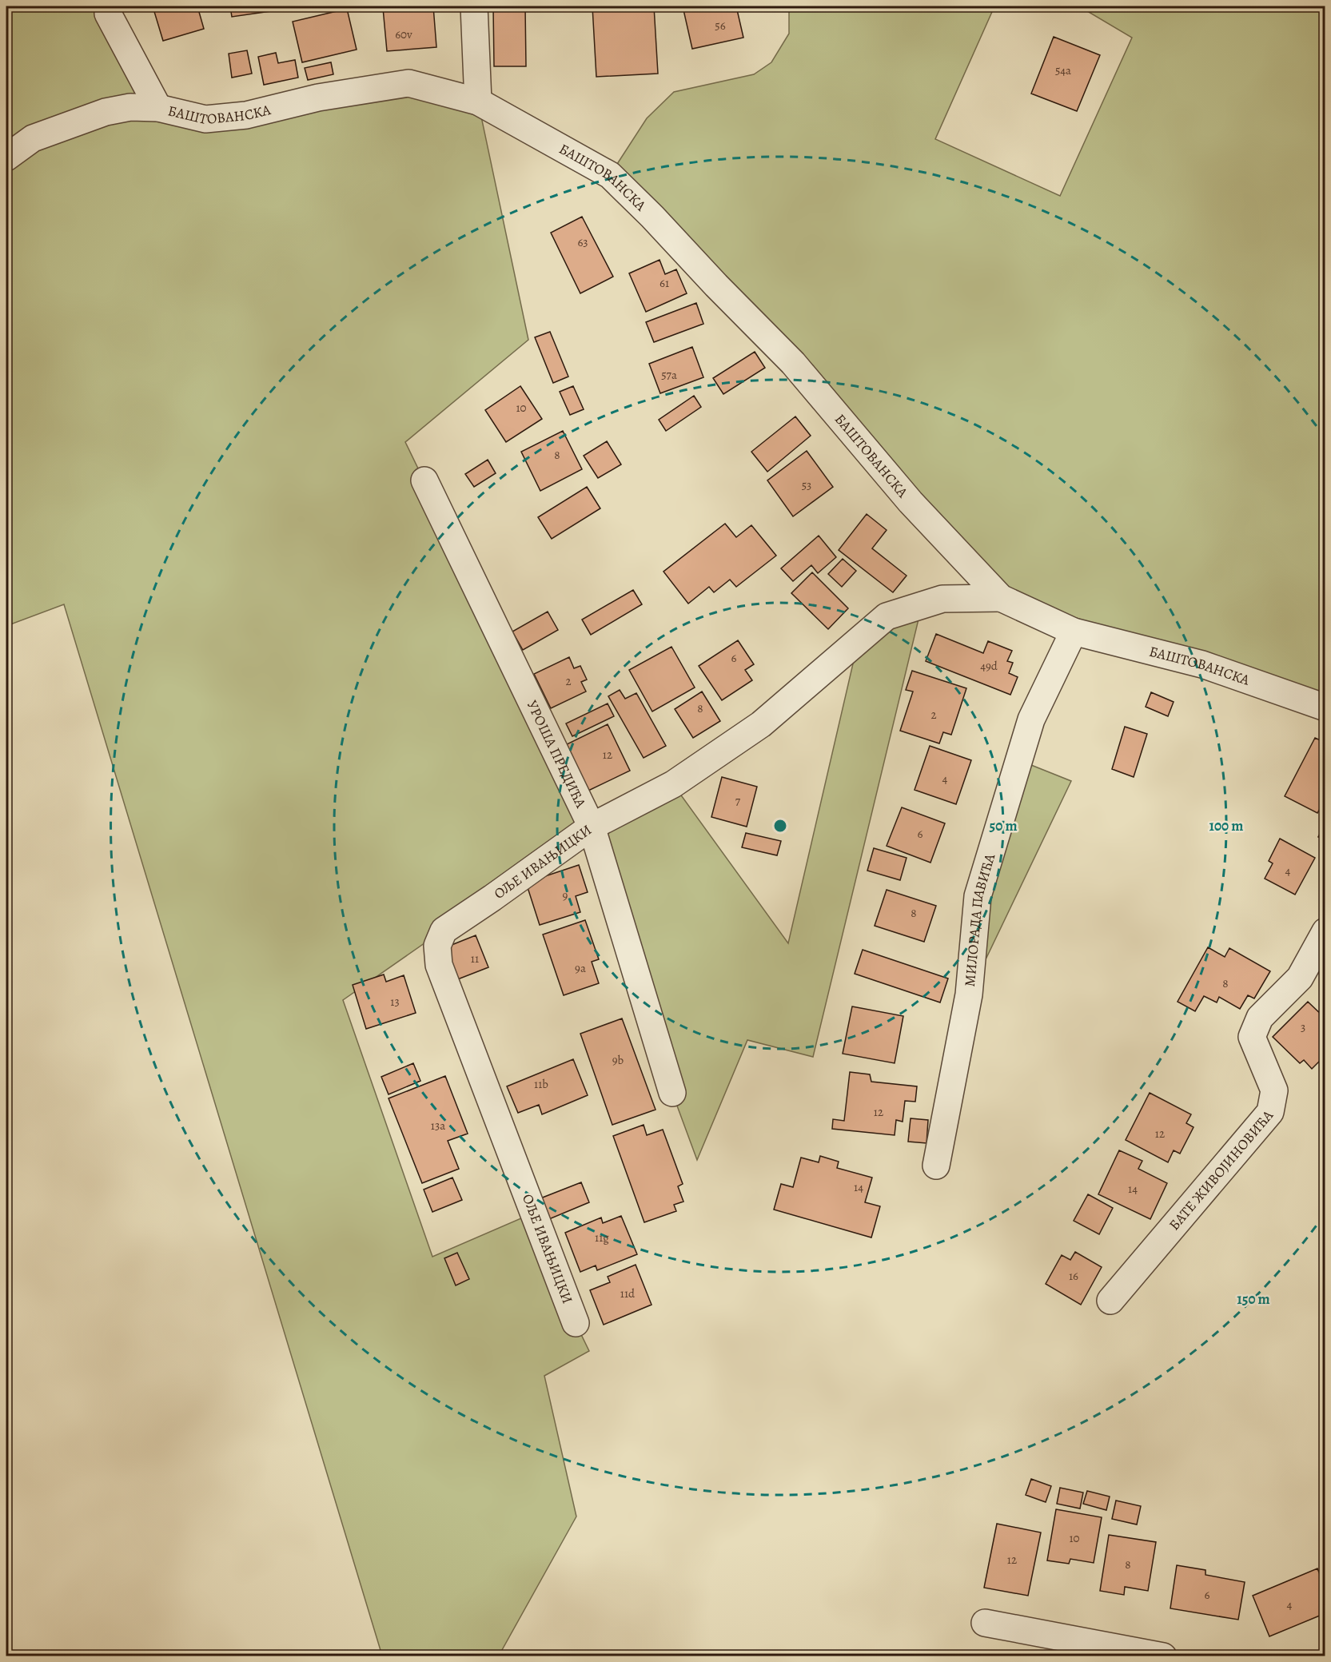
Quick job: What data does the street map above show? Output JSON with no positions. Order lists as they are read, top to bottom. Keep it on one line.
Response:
{"streets":{"street":["БАШТОВАНСКА","УРОША ПРЕДИЋА","ОЉЕ ИВАЊИЦКИ","МИЛОРАДА ПАВИЋА","БАТЕ ЖИВОЈИНОВИЋА"]},"crossings":[["БАШТОВАНСКА","ОЉЕ ИВАЊИЦКИ"],["БАШТОВАНСКА","МИЛОРАДА ПАВИЋА"],["УРОША ПРЕДИЋА","ОЉЕ ИВАЊИЦКИ"]],"house_numbers":["56","60v","54a","63","61","57a","10","8","53","6","49d","2","8","2","12","4","7","6","4","9","8","11","9a","8","13","3","9b","11b","12","13a","12","14","14","11g","16","11d","10","12","8","6","4"],"rings":["50 m","100 m","150 m"]}
